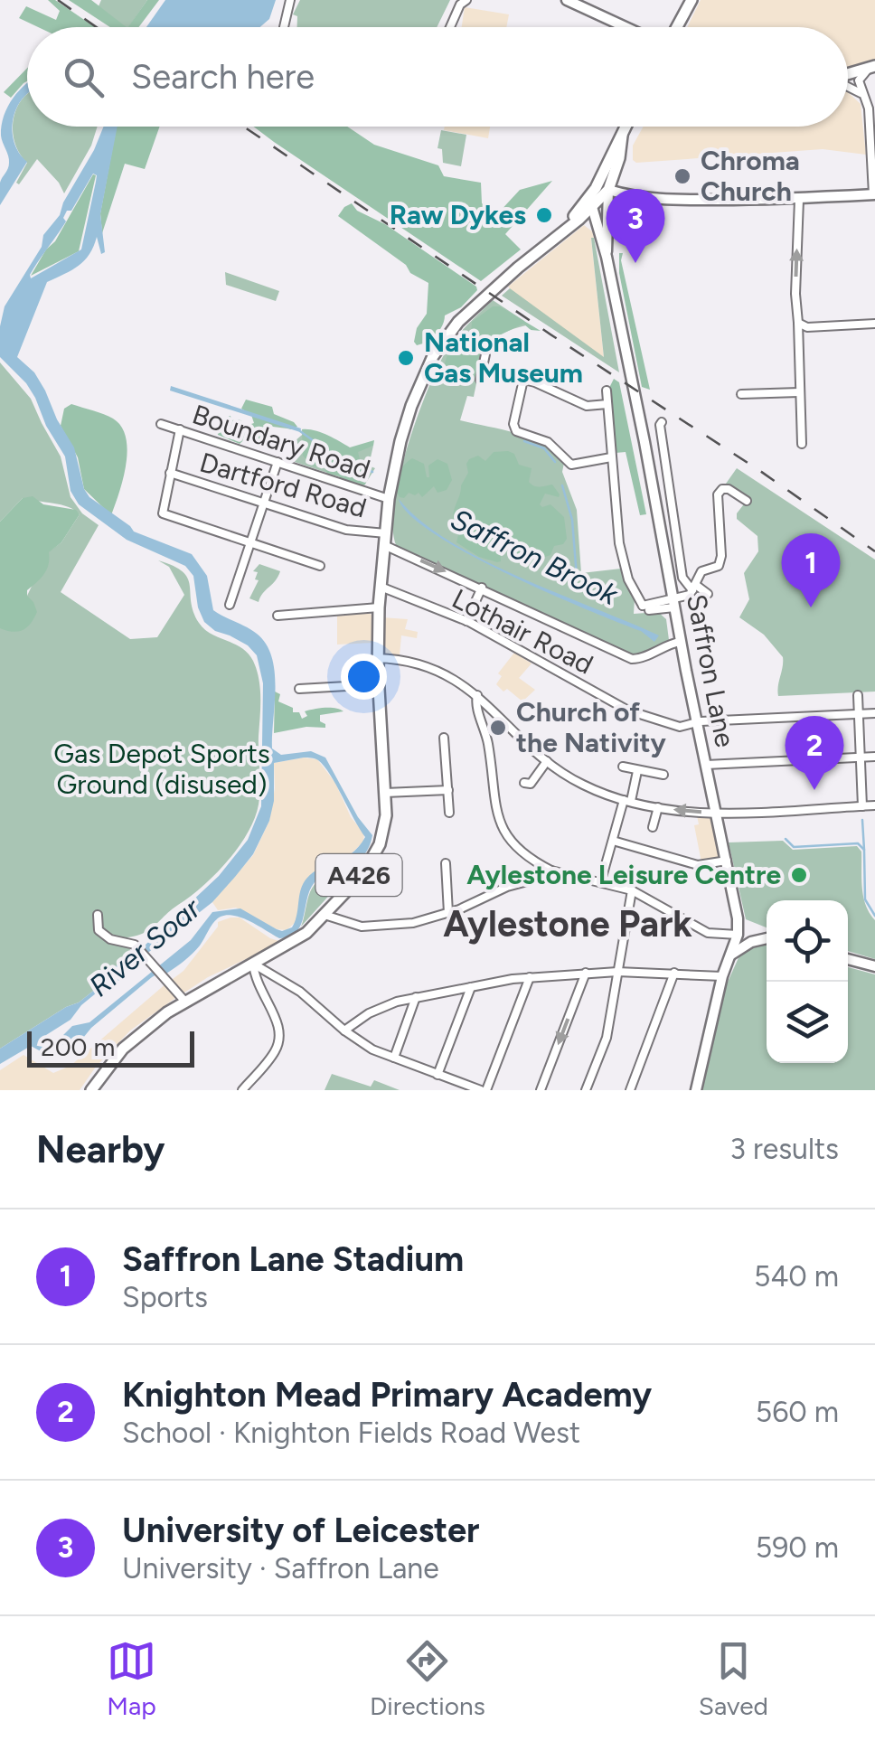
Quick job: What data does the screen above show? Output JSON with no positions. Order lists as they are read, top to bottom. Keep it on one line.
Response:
{"streets":{"main road":["Saffron Lane","A426"],"street":["Boundary Road","Dartford Road","Lothair Road"]},"crossings":[["Boundary Road","A426"],["Dartford Road","Saffron Lane"],["Dartford Road","A426"],["Lothair Road","Saffron Lane"],["Lothair Road","A426"],["Saffron Lane","A426"]],"districts":["Aylestone Park"],"water":["Saffron Brook","River Soar"],"parks":["Gas Depot Sports Ground (disused)"],"places":["Chroma Church","Raw Dykes","National Gas Museum","Church of the Nativity","Aylestone Leisure Centre"],"scale_bar":"200 m","page":{"search":"Search here","pins":["3","1","2"],"scale":"200 m","heading":["Nearby","3 results"],"list":[{"mark":"1","name":"Saffron Lane Stadium","note":"Sports","value":"540 m"},{"mark":"2","name":"Knighton Mead Primary Academy","note":"School · Knighton Fields Road West","value":"560 m"},{"mark":"3","name":"University of Leicester","note":"University · Saffron Lane","value":"590 m"}],"nav":["Map","Directions","Saved"]}}
